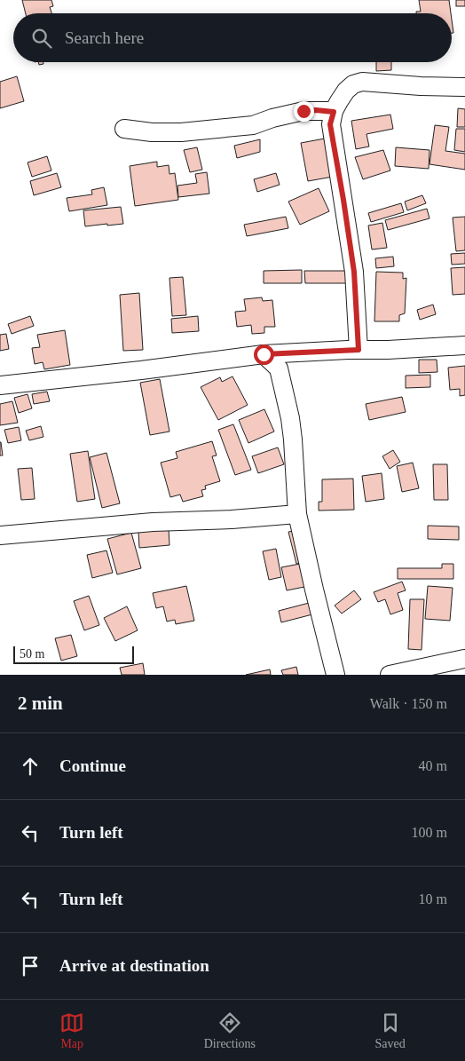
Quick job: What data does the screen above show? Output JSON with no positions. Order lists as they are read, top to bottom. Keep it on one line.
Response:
{"scale_bar":"50 m","page":{"search":"Search here","scale":"50 m","heading":["2 min","Walk · 150 m"],"list":[["Continue","40 m"],["Turn left","100 m"],["Turn left","10 m"],"Arrive at destination"],"nav":["Map","Directions","Saved"]}}
